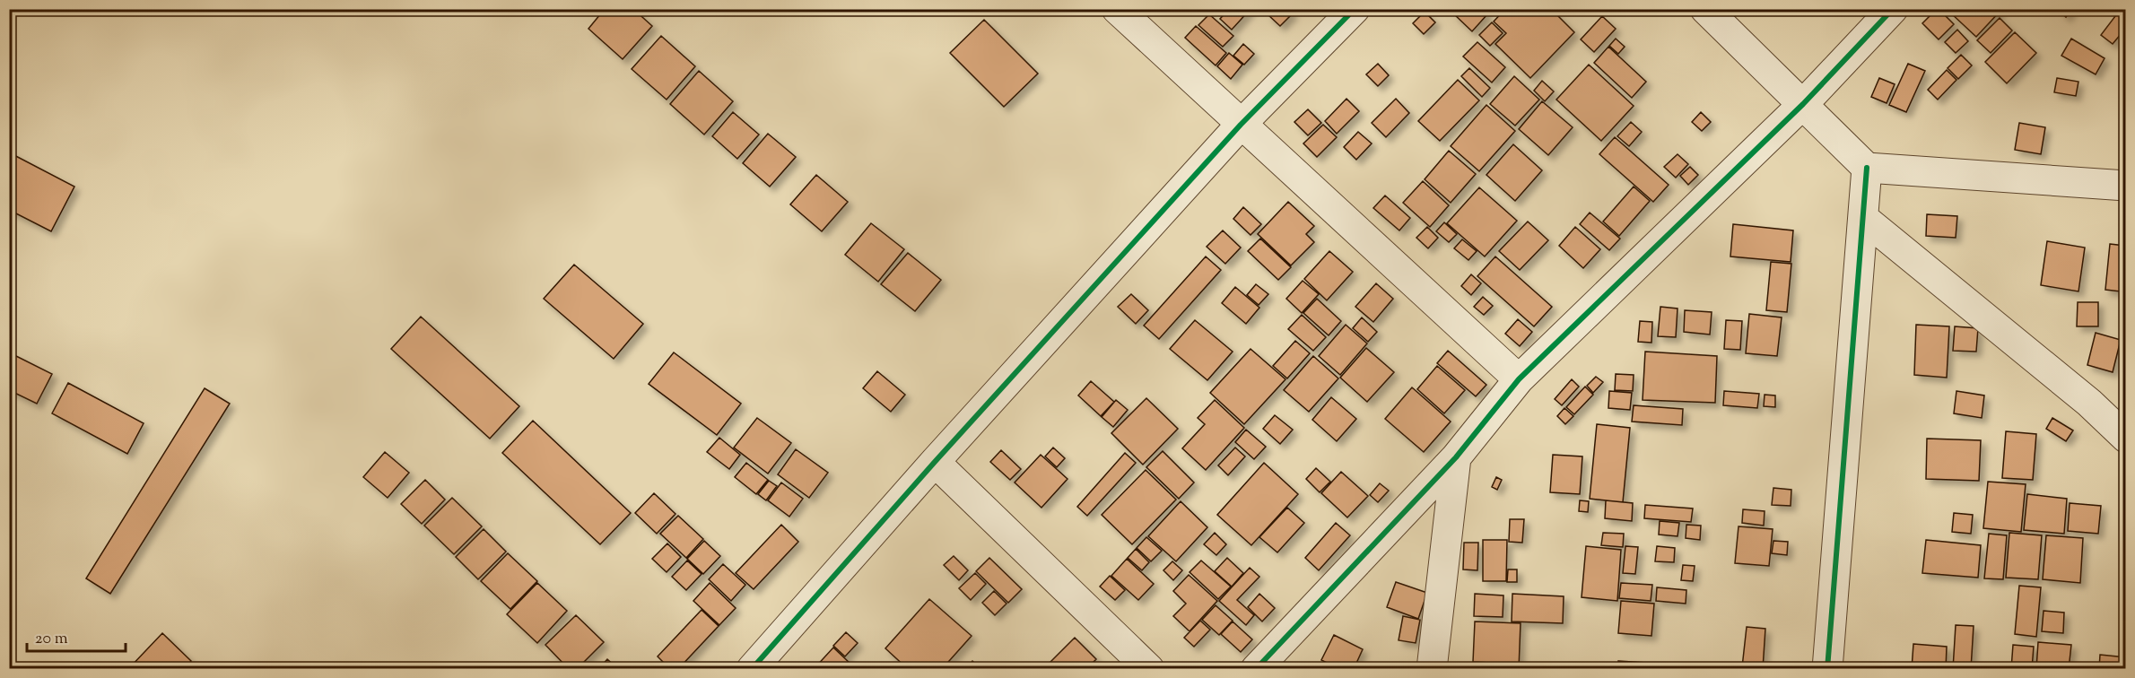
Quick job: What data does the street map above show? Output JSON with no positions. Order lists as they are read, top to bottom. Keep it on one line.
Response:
{"scale_bar":"20 m"}
